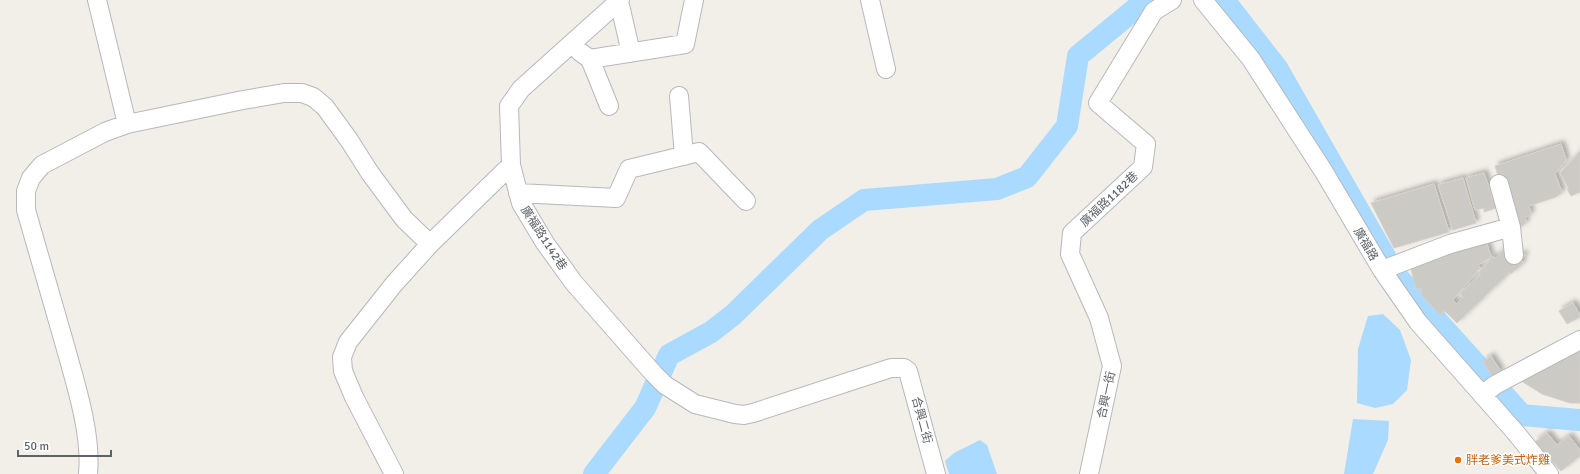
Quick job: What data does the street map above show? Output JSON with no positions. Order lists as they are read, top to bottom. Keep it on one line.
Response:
{"streets":{"street":["廣福路1182巷","廣福路1142巷","廣福路","合興一街","合興二街"]},"crossings":[["廣福路1182巷","合興一街"],["廣福路1142巷","合興二街"]],"places":["胖老爹美式炸雞"],"scale_bar":"50 m"}
